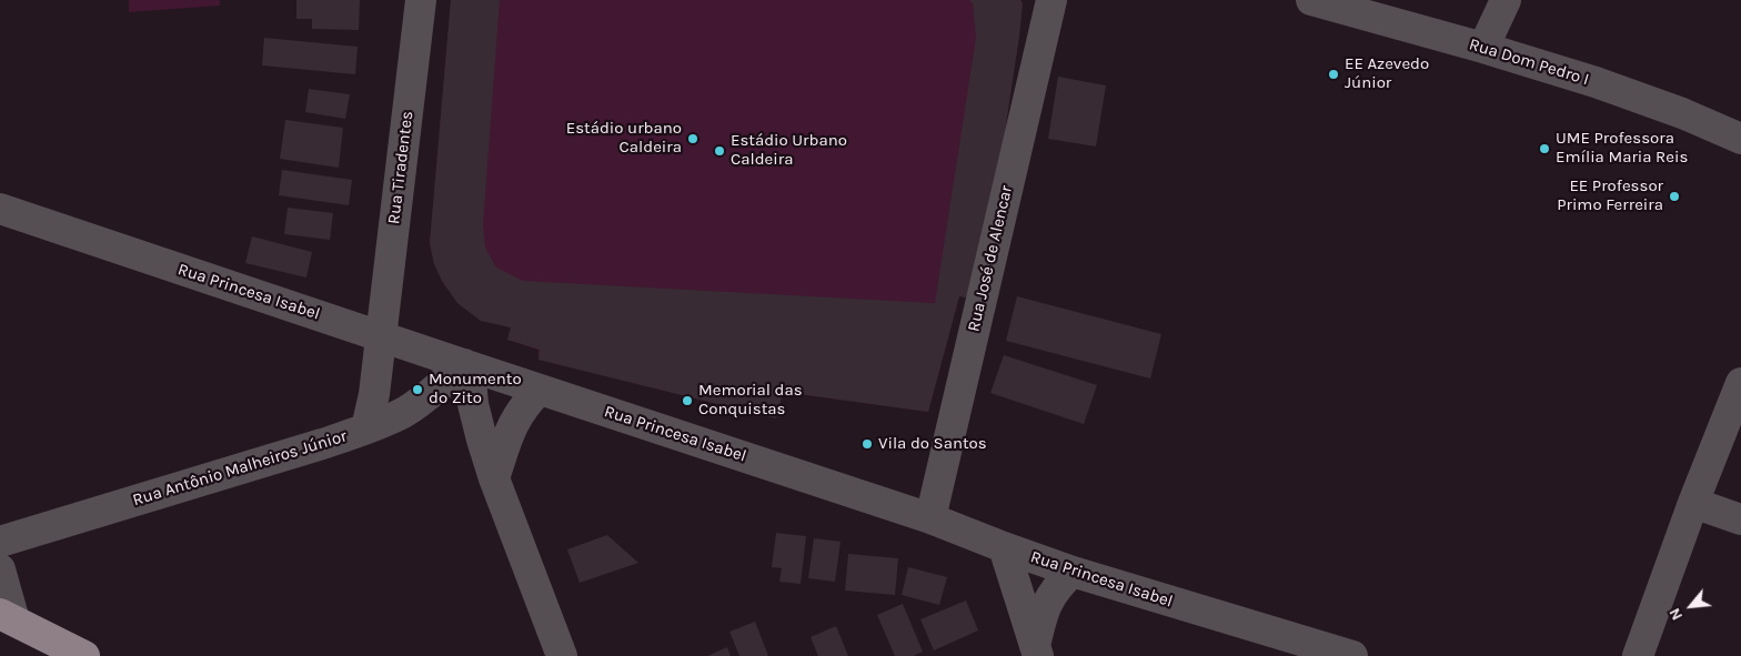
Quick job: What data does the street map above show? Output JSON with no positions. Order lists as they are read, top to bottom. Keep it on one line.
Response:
{"streets":{"street":["Rua Dom Pedro I","Rua Tiradentes","Rua José de Alencar","Rua Princesa Isabel","Rua Antônio Malheiros Júnior"]},"crossings":[["Rua Tiradentes","Rua Princesa Isabel"],["Rua Tiradentes","Rua Antônio Malheiros Júnior"],["Rua José de Alencar","Rua Princesa Isabel"],["Rua Princesa Isabel","Rua Antônio Malheiros Júnior"]],"places":["EE Azevedo Júnior","Estádio urbano Caldeira","UME Professora Emília Maria Reis","Estádio Urbano Caldeira","EE Professor Primo Ferreira","Monumento do Zito","Memorial das Conquistas","Vila do Santos"],"north":"bottom left"}
